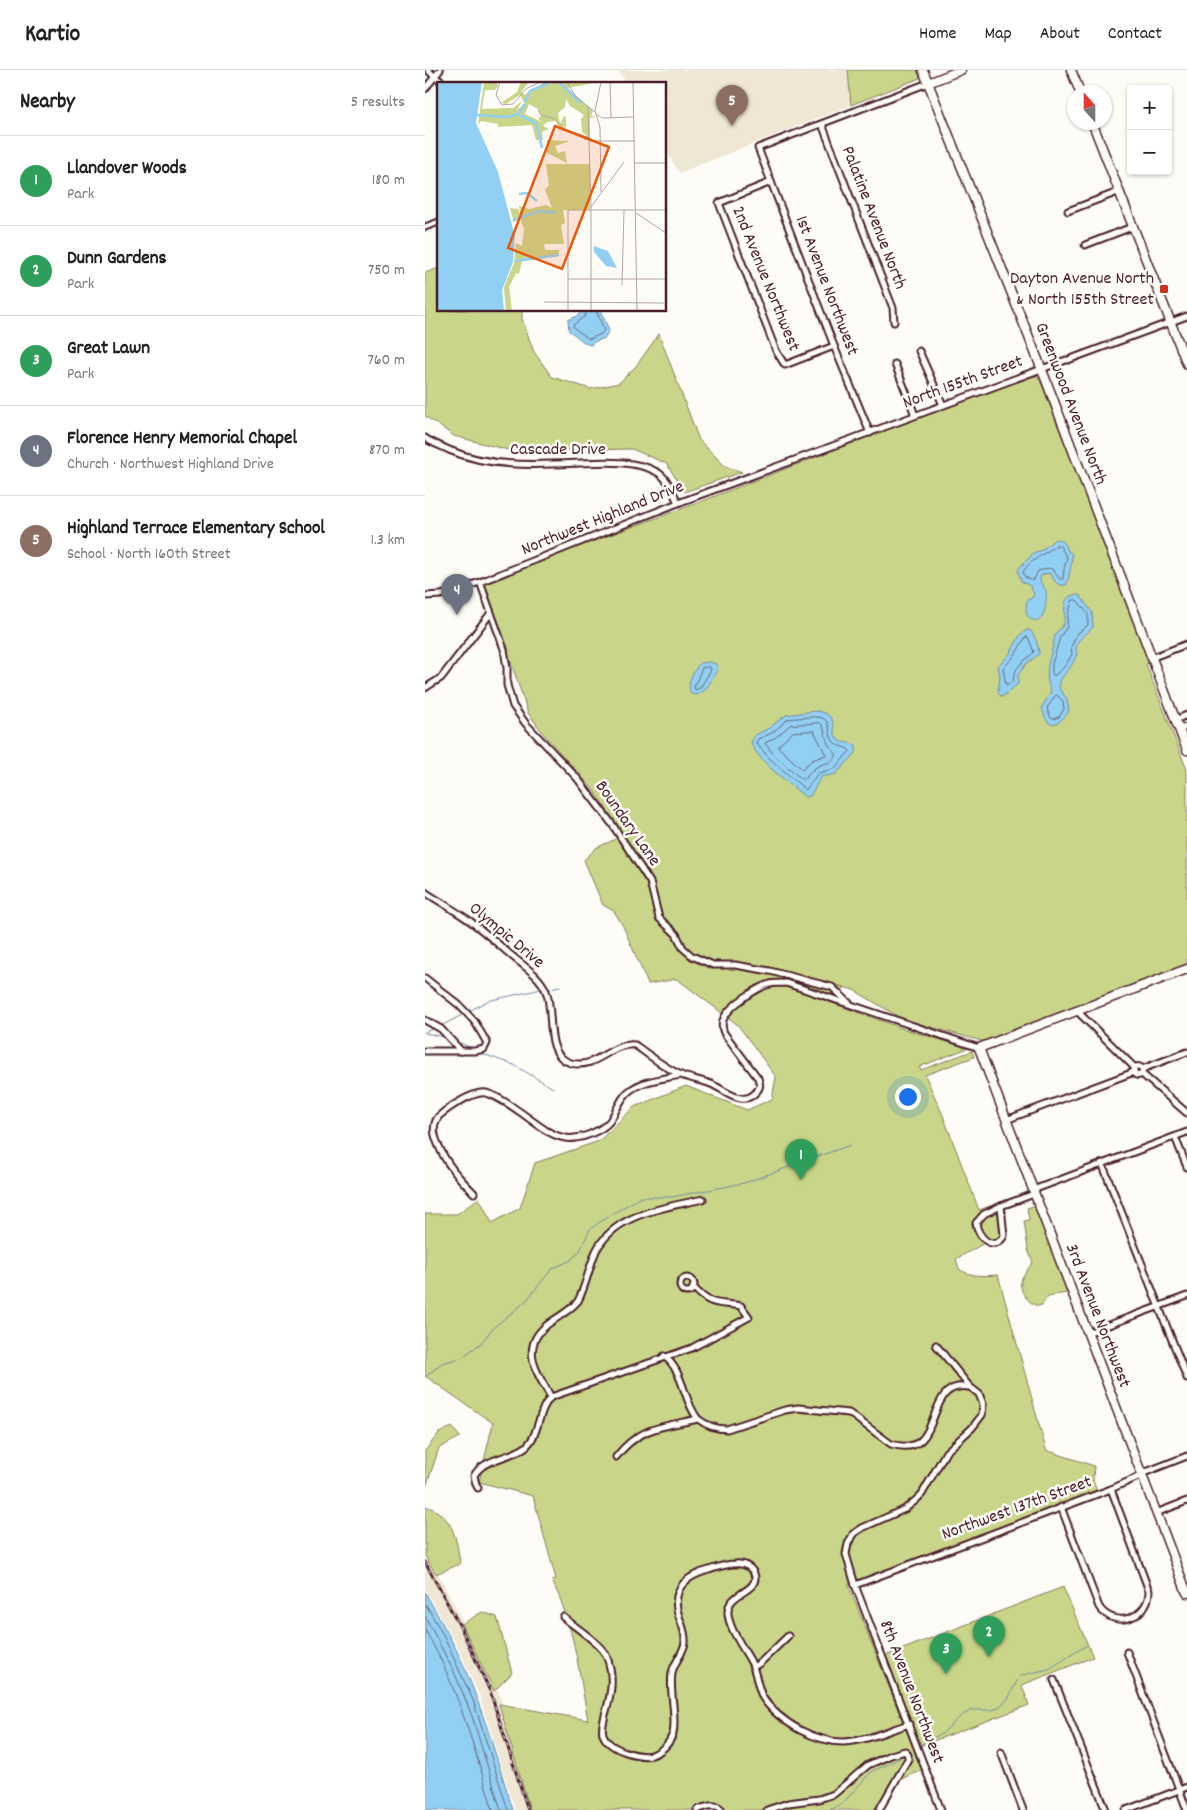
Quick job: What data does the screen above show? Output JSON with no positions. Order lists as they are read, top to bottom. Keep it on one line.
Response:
{"streets":{"street":["Palatine Avenue North","2nd Avenue Northwest","1st Avenue Northwest","North 155th Street","Greenwood Avenue North","Cascade Drive","Northwest Highland Drive","Boundary Lane","Olympic Drive","3rd Avenue Northwest","Northwest 137th Street","8th Avenue Northwest"]},"crossings":[["Palatine Avenue North","1st Avenue Northwest"],["2nd Avenue Northwest","1st Avenue Northwest"],["1st Avenue Northwest","North 155th Street"],["North 155th Street","Greenwood Avenue North"],["North 155th Street","Northwest Highland Drive"],["Cascade Drive","Northwest Highland Drive"],["Northwest Highland Drive","Boundary Lane"],["Boundary Lane","Olympic Drive"],["Boundary Lane","3rd Avenue Northwest"],["3rd Avenue Northwest","Northwest 137th Street"],["Northwest 137th Street","8th Avenue Northwest"]],"places":{"transit":["Dayton Avenue North & North 155th Street"]},"north":"top","page":{"header":"Kartio","nav":["Home","Map","About","Contact"],"heading":["Nearby","5 results"],"map_buttons":["+","−"],"pins":["5","4","1","2","3"],"list":[{"mark":"1","name":"Llandover Woods","note":"Park","value":"180 m"},{"mark":"2","name":"Dunn Gardens","note":"Park","value":"750 m"},{"mark":"3","name":"Great Lawn","note":"Park","value":"760 m"},{"mark":"4","name":"Florence Henry Memorial Chapel","note":"Church · Northwest Highland Drive","value":"870 m"},{"mark":"5","name":"Highland Terrace Elementary School","note":"School · North 160th Street","value":"1.3 km"}]}}
